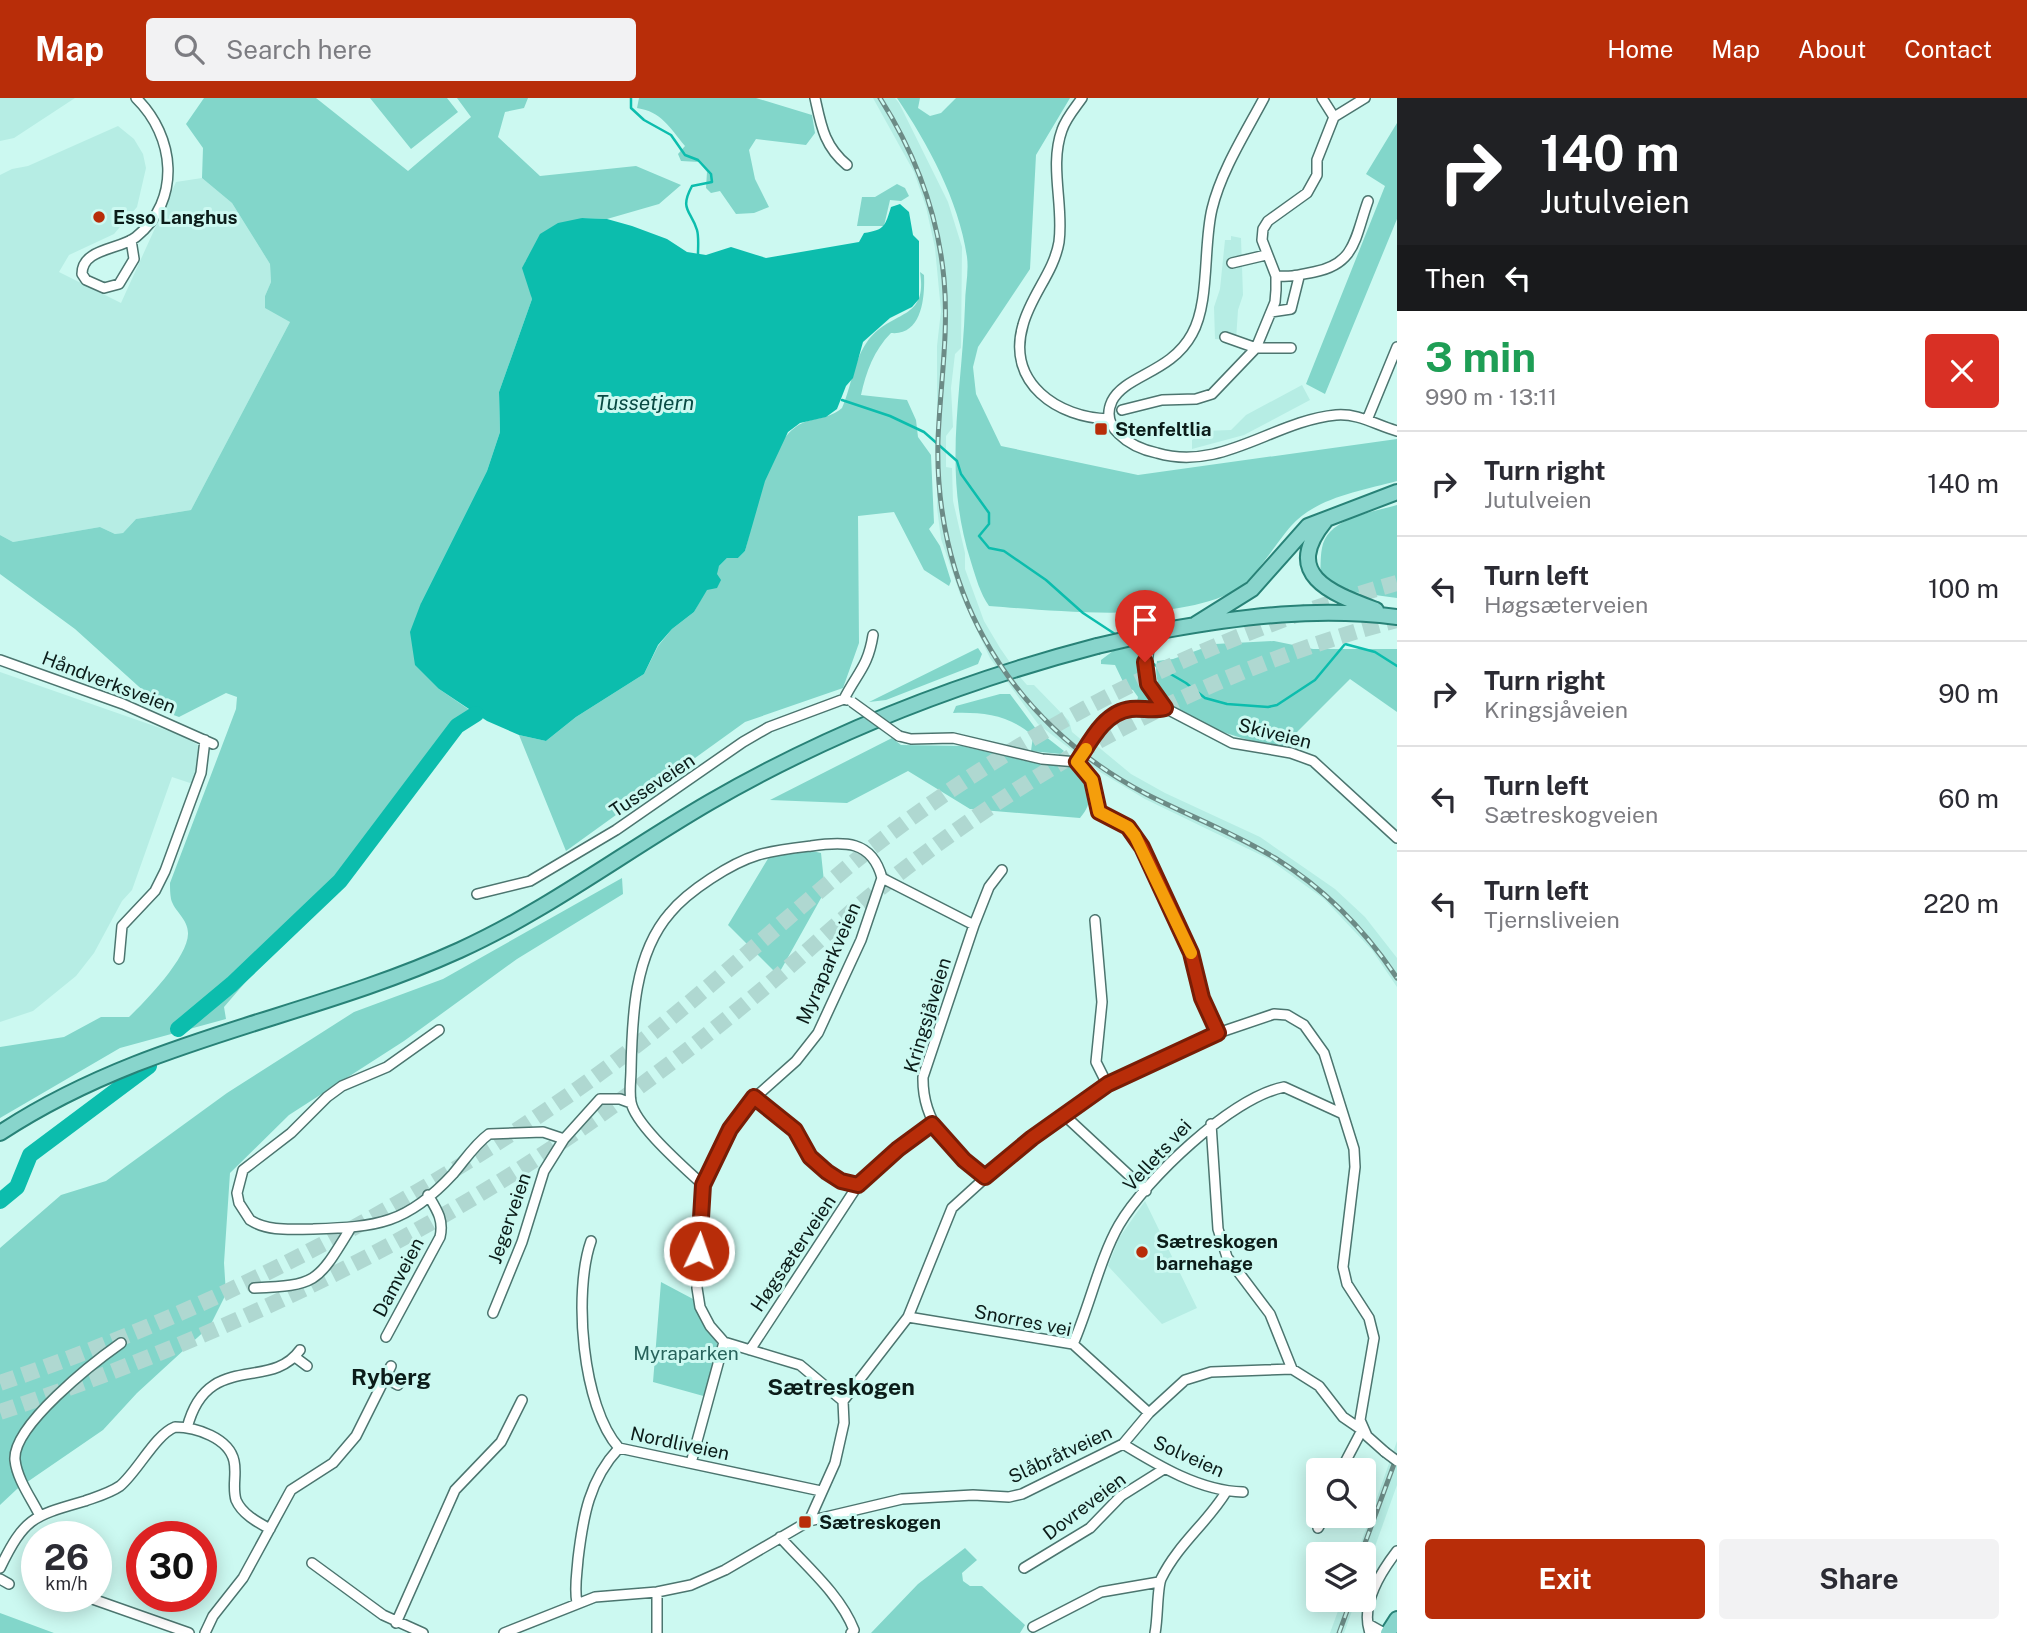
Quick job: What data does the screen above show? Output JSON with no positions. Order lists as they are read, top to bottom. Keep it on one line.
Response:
{"streets":{"street":["Håndverksveien","Skiveien","Tusseveien","Myraparkveien","Kringsjåveien","Vellets vei","Jegerveien","Høgsæterveien","Damveien","Snorres vei","Nordliveien","Slåbråtveien","Solveien","Dovreveien"]},"crossings":[["Kringsjåveien","Høgsæterveien"],["Vellets vei","Snorres vei"],["Snorres vei","Slåbråtveien"],["Slåbråtveien","Solveien"],["Solveien","Dovreveien"]],"districts":["Ryberg","Sætreskogen"],"water":["Tussetjern"],"parks":["Myraparken"],"places":{"other":["Esso Langhus","Sætreskogen barnehage"],"transit":["Stenfeltlia","Sætreskogen"]},"page":{"header":"Map","search":"Search here","nav":["Home","Map","About","Contact"],"turn":["140 m","Jutulveien"],"then":"Then","heading":["3 min","990 m · 13:11"],"list":[{"name":"Turn right","note":"Jutulveien","value":"140 m"},{"name":"Turn left","note":"Høgsæterveien","value":"100 m"},{"name":"Turn right","note":"Kringsjåveien","value":"90 m"},{"name":"Turn left","note":"Sætreskogveien","value":"60 m"},{"name":"Turn left","note":"Tjernsliveien","value":"220 m"}],"speed":"26 km/h","limit":"30","buttons":["Exit","Share"]}}
